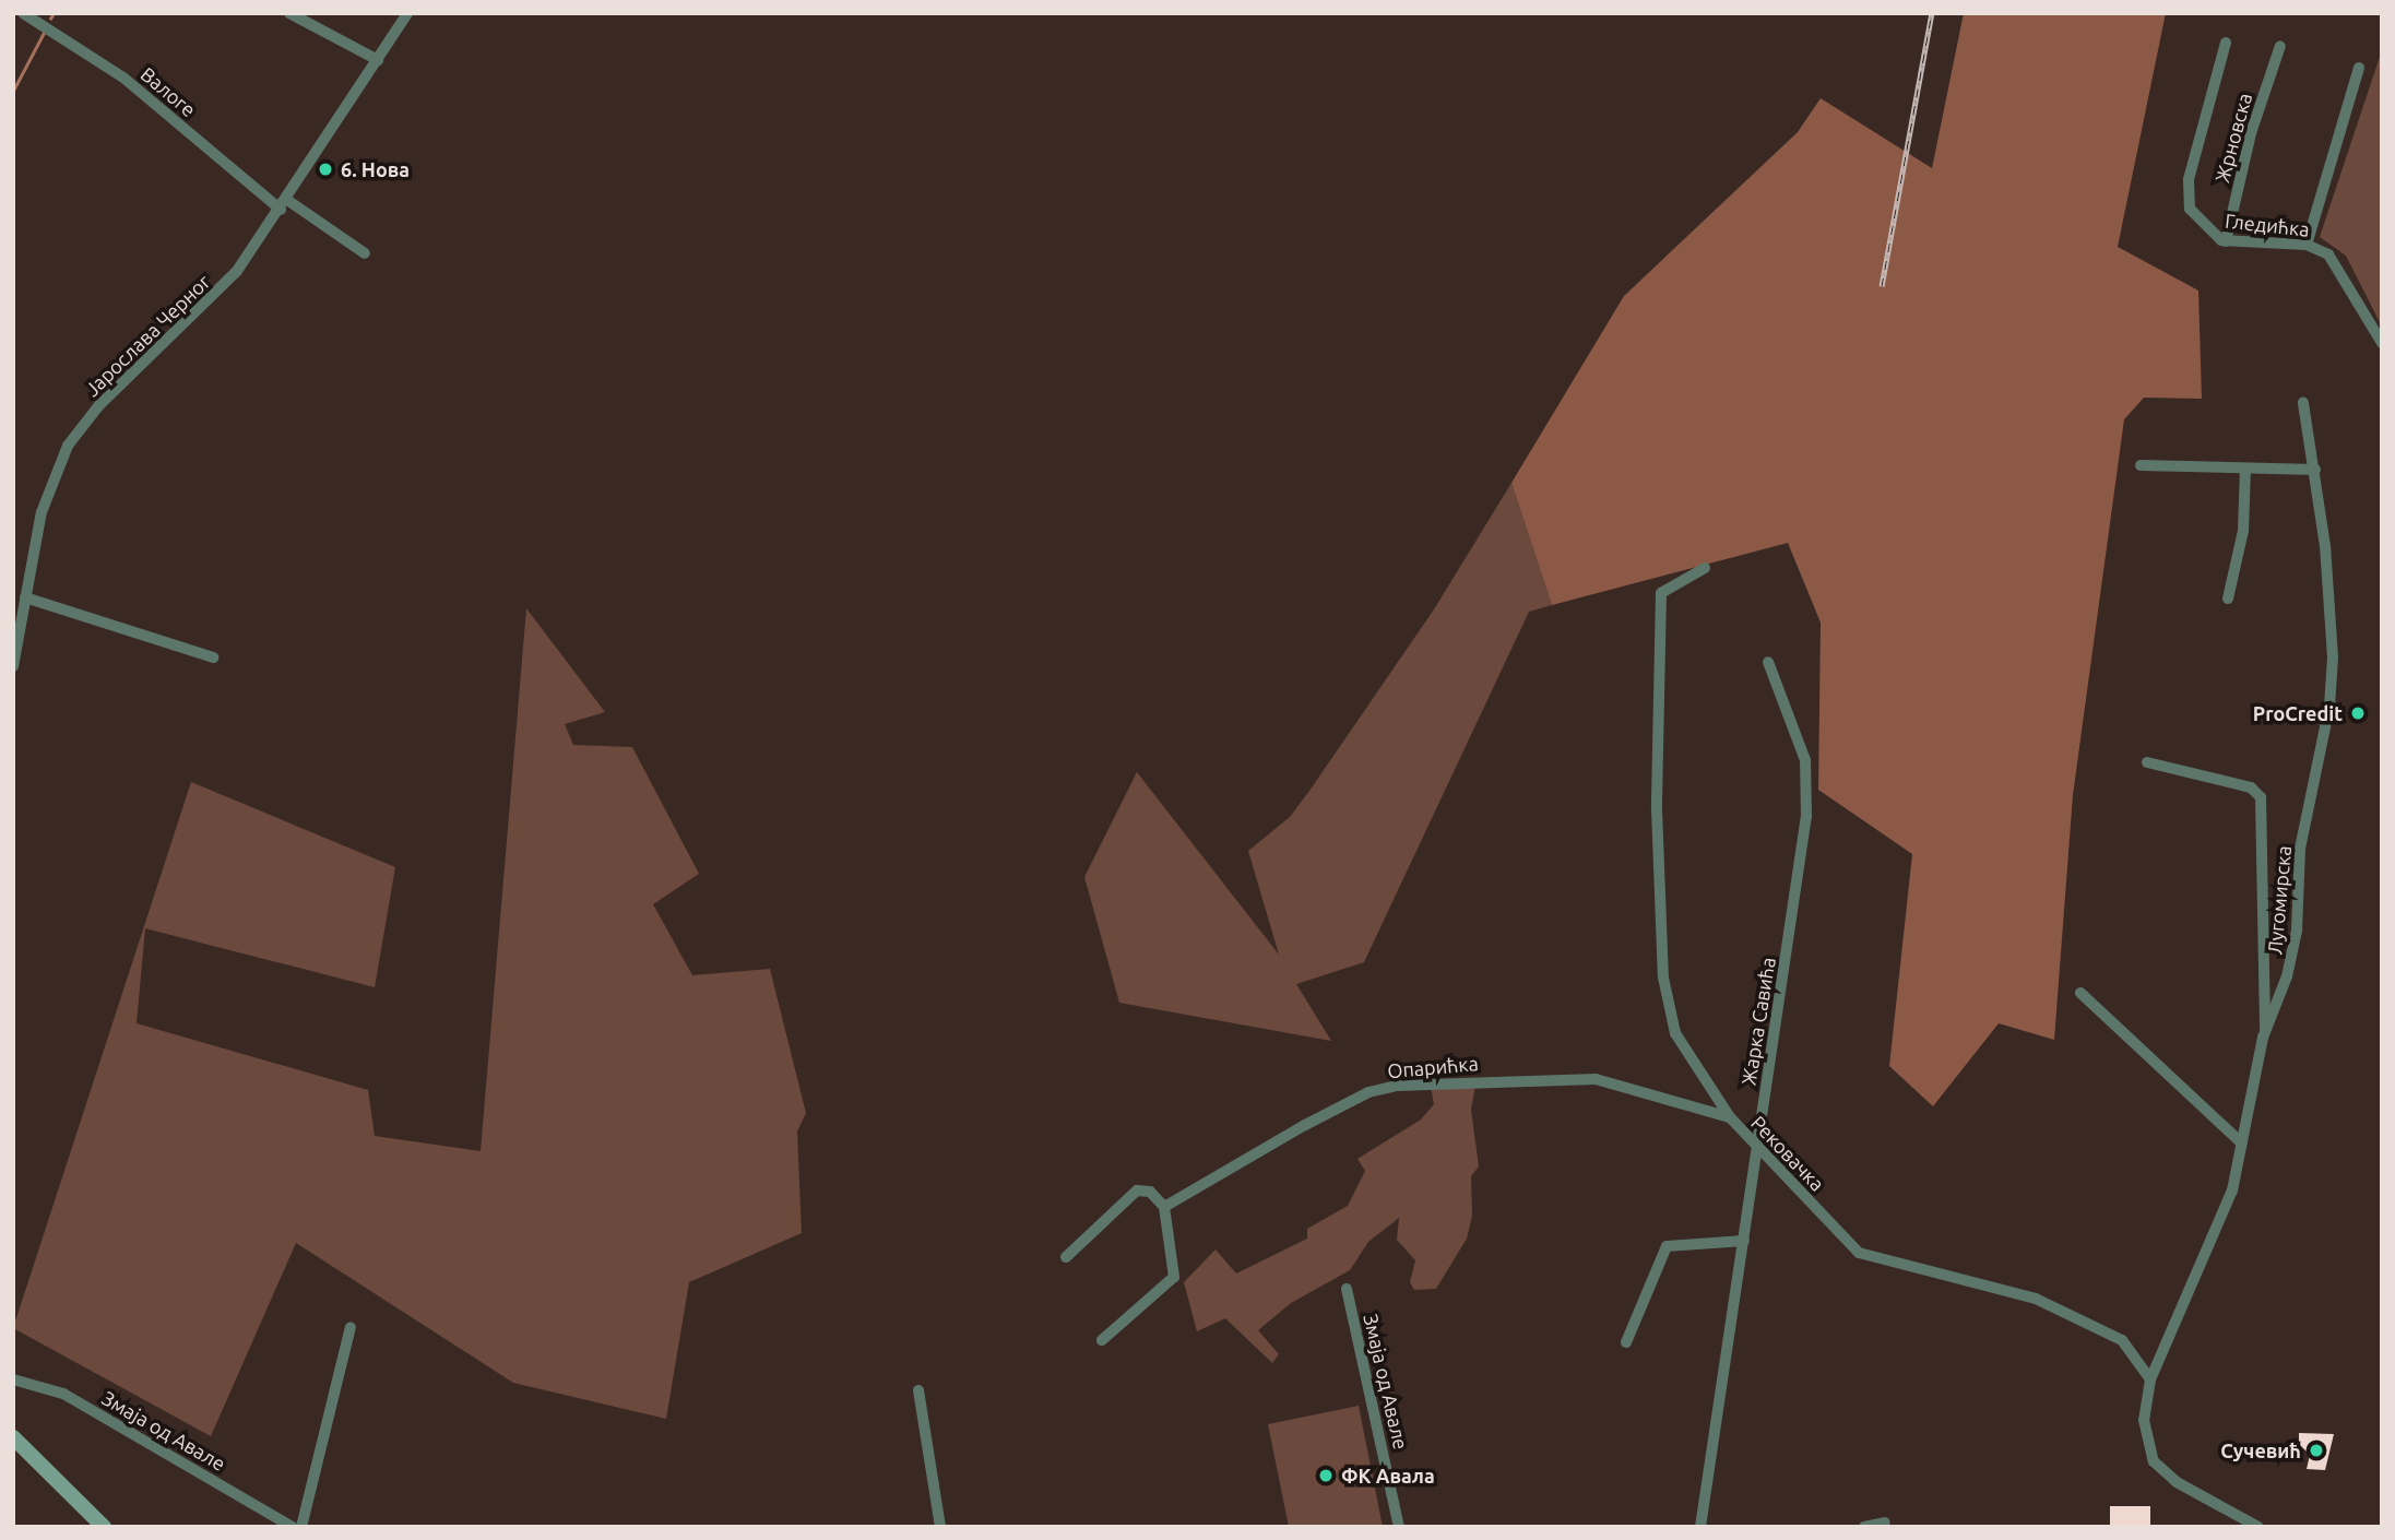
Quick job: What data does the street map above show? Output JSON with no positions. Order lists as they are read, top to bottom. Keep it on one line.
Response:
{"streets":{"street":["Валоге","Жрновска","Гледићка","Јарослава Черног","Лугомирска","Жарка Савића","Опарићка","Рековачка","Змаја од Авале"]},"crossings":[["Валоге","Јарослава Черног"],["Жрновска","Гледићка"],["Лугомирска","Рековачка"],["Жарка Савића","Рековачка"],["Опарићка","Рековачка"]],"places":["6. Нова","ProCredit","Сучевић","ФК Авала"]}
